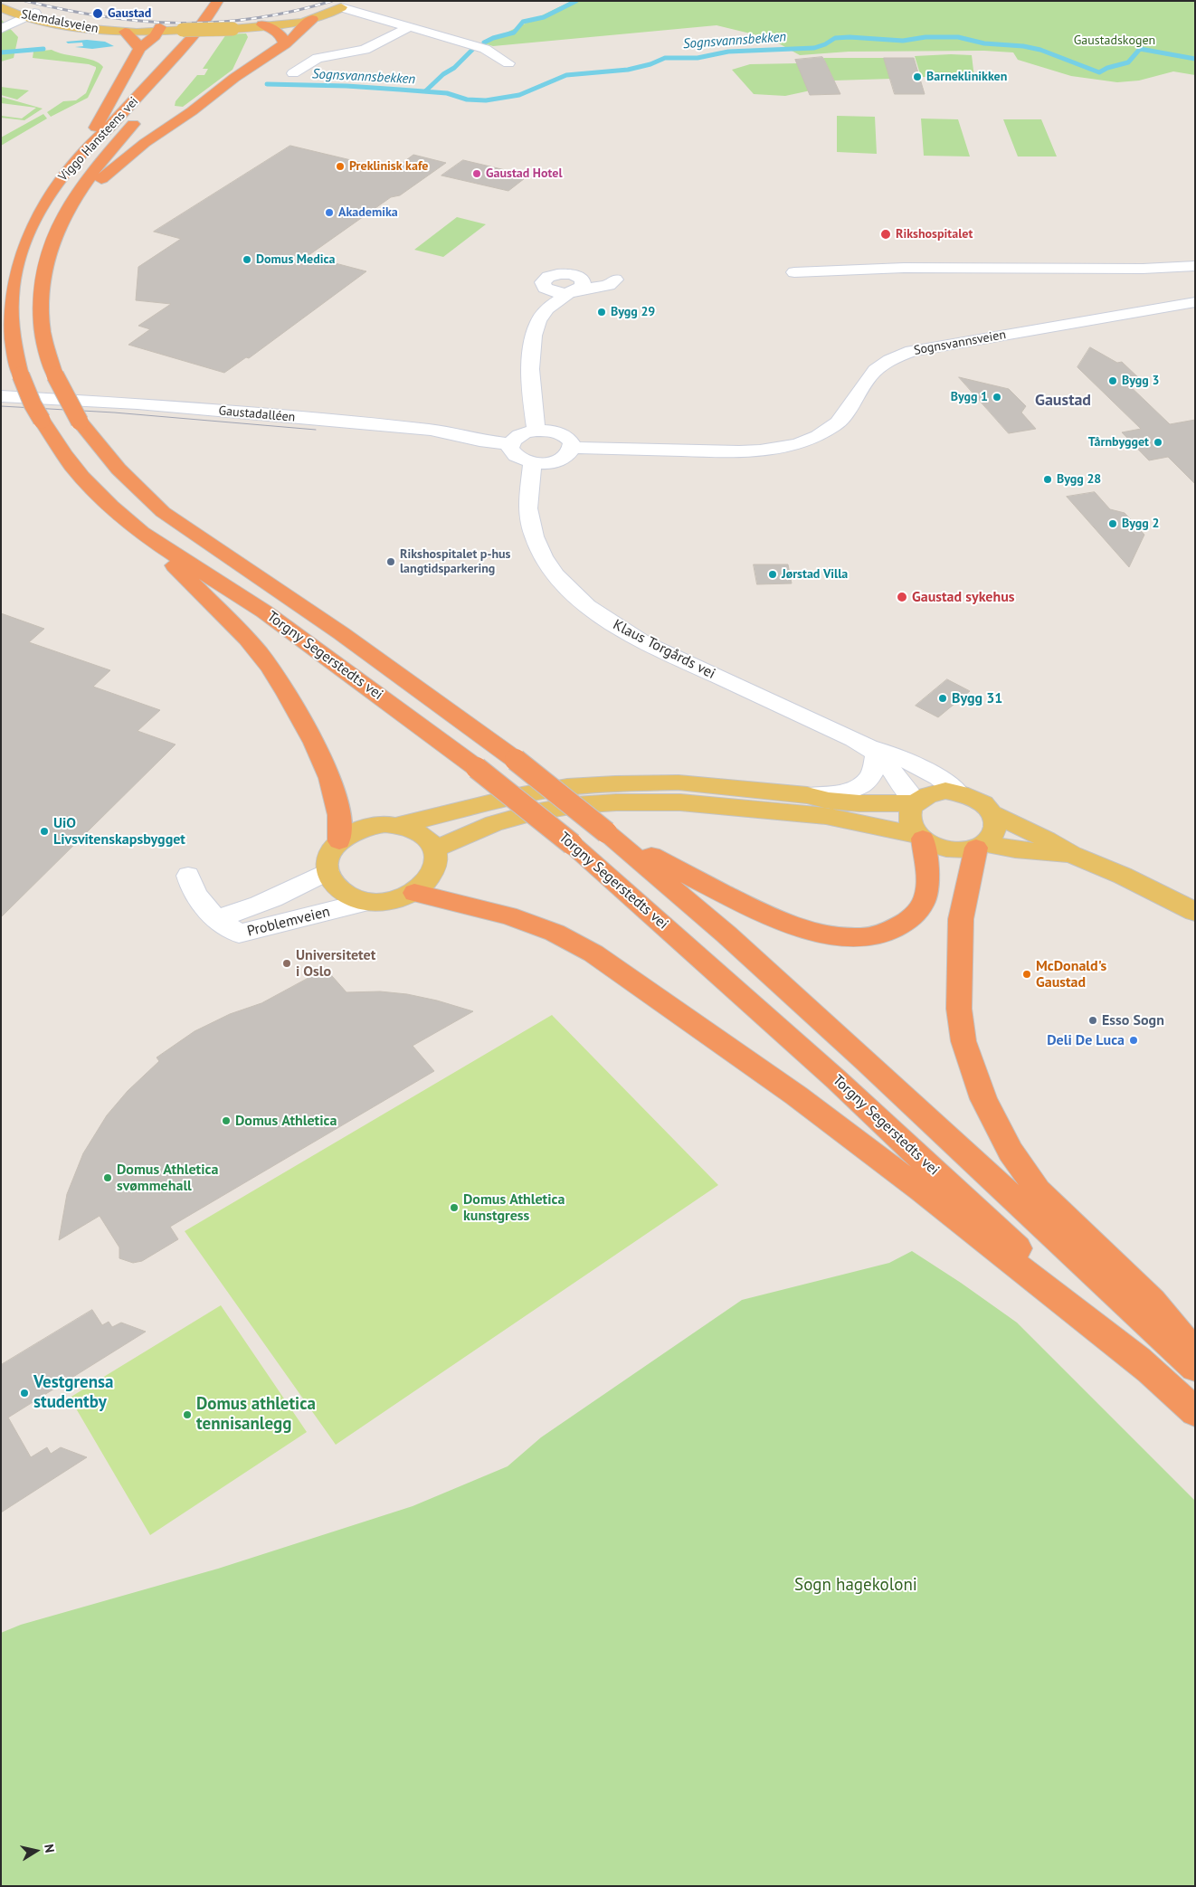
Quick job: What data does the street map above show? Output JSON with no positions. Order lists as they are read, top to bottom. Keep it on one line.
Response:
{"streets":{"highway":["Viggo Hansteens vei","Torgny Segerstedts vei"],"main road":["Slemdalsveien"],"street":["Sognsvannsveien","Gaustadalléen","Klaus Torgårds vei","Problemveien"]},"crossings":[["Viggo Hansteens vei","Torgny Segerstedts vei"]],"districts":["Gaustad"],"water":["Sognsvannsbekken"],"parks":["Gaustadskogen","Sogn hagekoloni"],"places":["Gaustad","Barneklinikken","Preklinisk kafe","Gaustad Hotel","Akademika","Rikshospitalet","Domus Medica","Bygg 29","Bygg 3","Bygg 1","Tårnbygget","Bygg 28","Bygg 2","Rikshospitalet p-hus langtidsparkering","Jørstad Villa","Gaustad sykehus","Bygg 31","UiO Livsvitenskapsbygget","Universitetet i Oslo","McDonald's Gaustad","Esso Sogn","Deli De Luca","Domus Athletica","Domus Athletica svømmehall","Domus Athletica kunstgress","Vestgrensa studentby","Domus athletica tennisanlegg"],"north":"right"}
